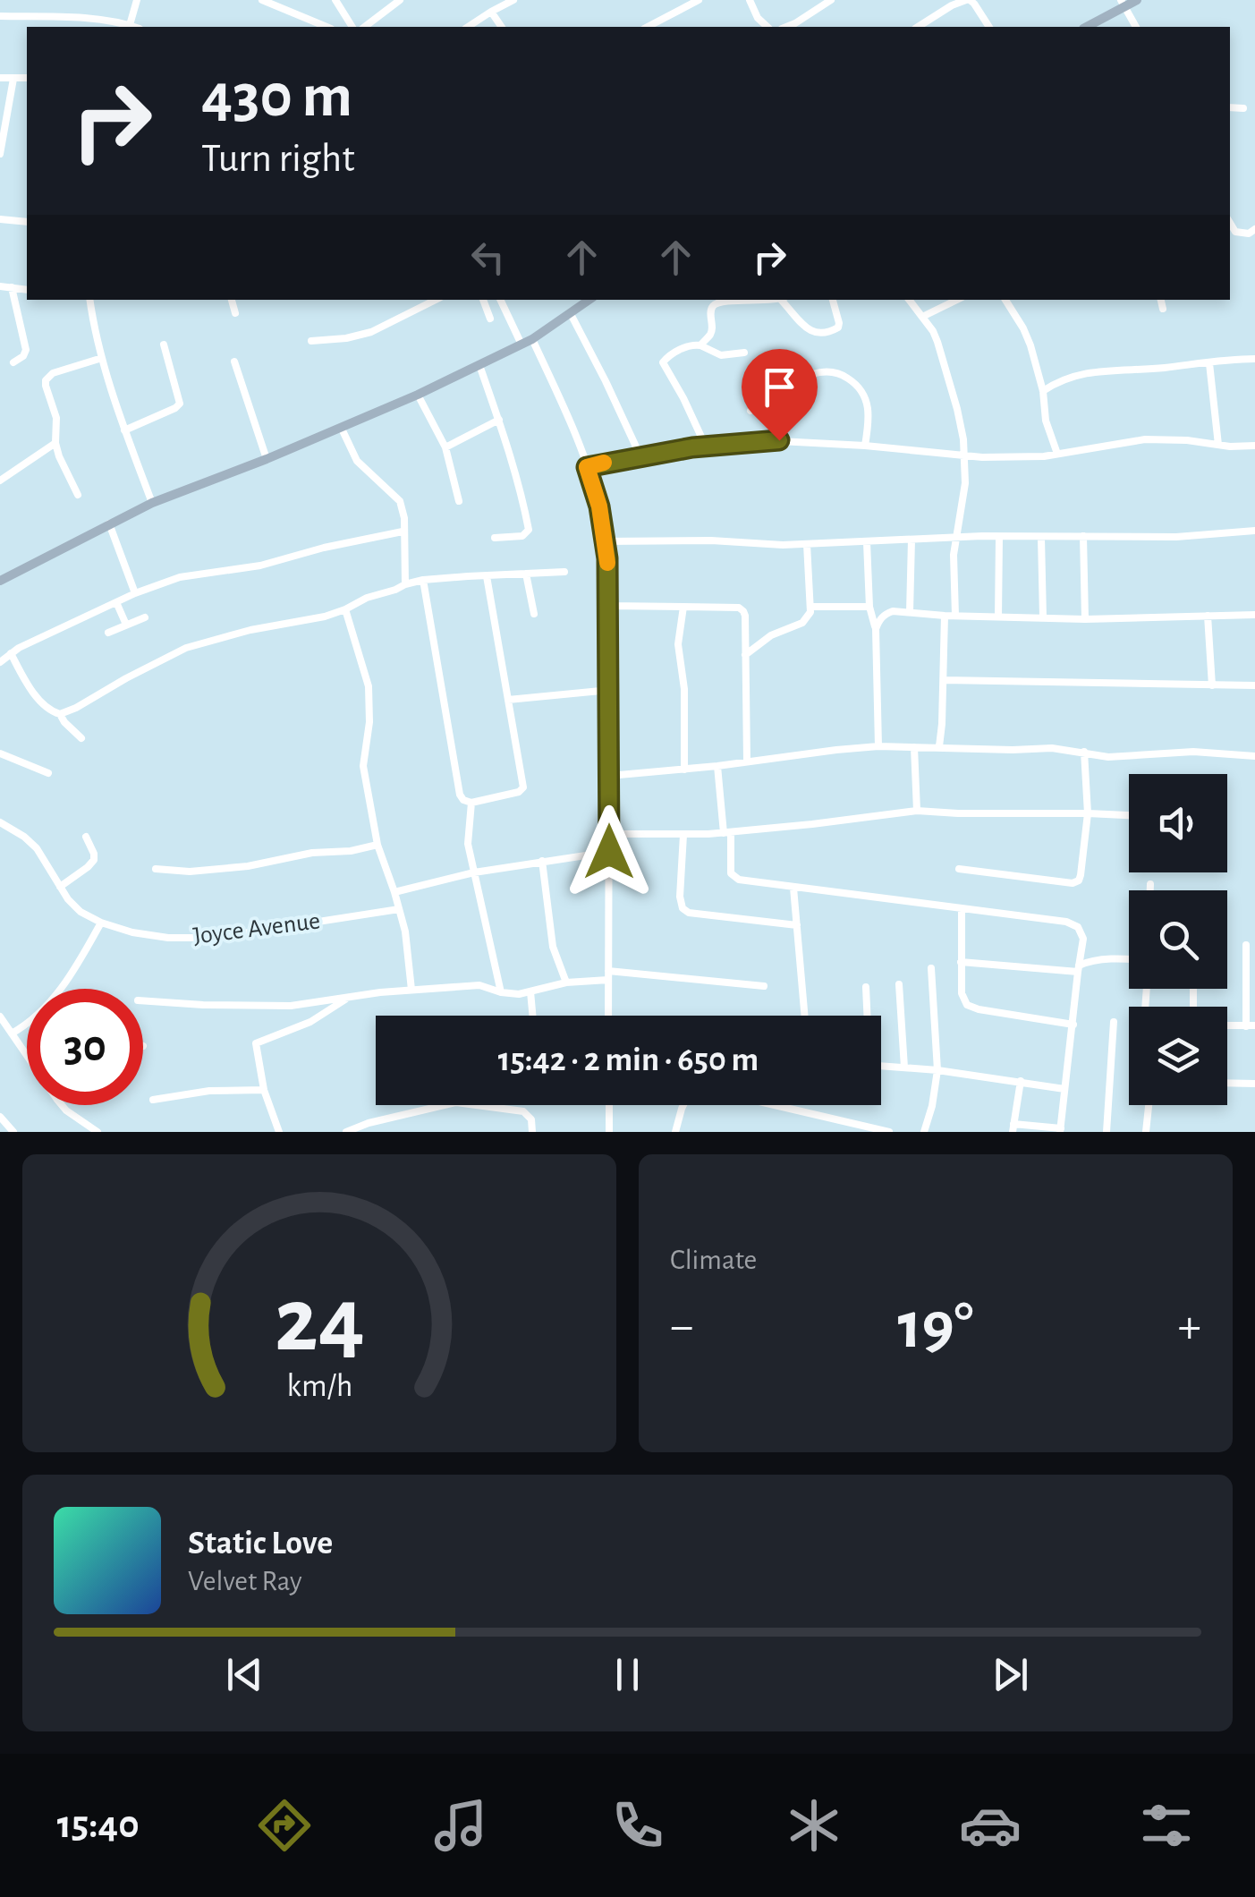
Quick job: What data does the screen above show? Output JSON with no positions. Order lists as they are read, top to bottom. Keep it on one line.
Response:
{"streets":{"street":["Joyce Avenue"]},"page":{"turn":["430 m","Turn right"],"limit":"30","trip":"15:42 · 2 min · 650 m","tile":"Climate","heat":["−","19°","+"],"song":["Static Love","Velvet Ray"],"tabs":"15:40","gauge":["24","km/h"]}}
